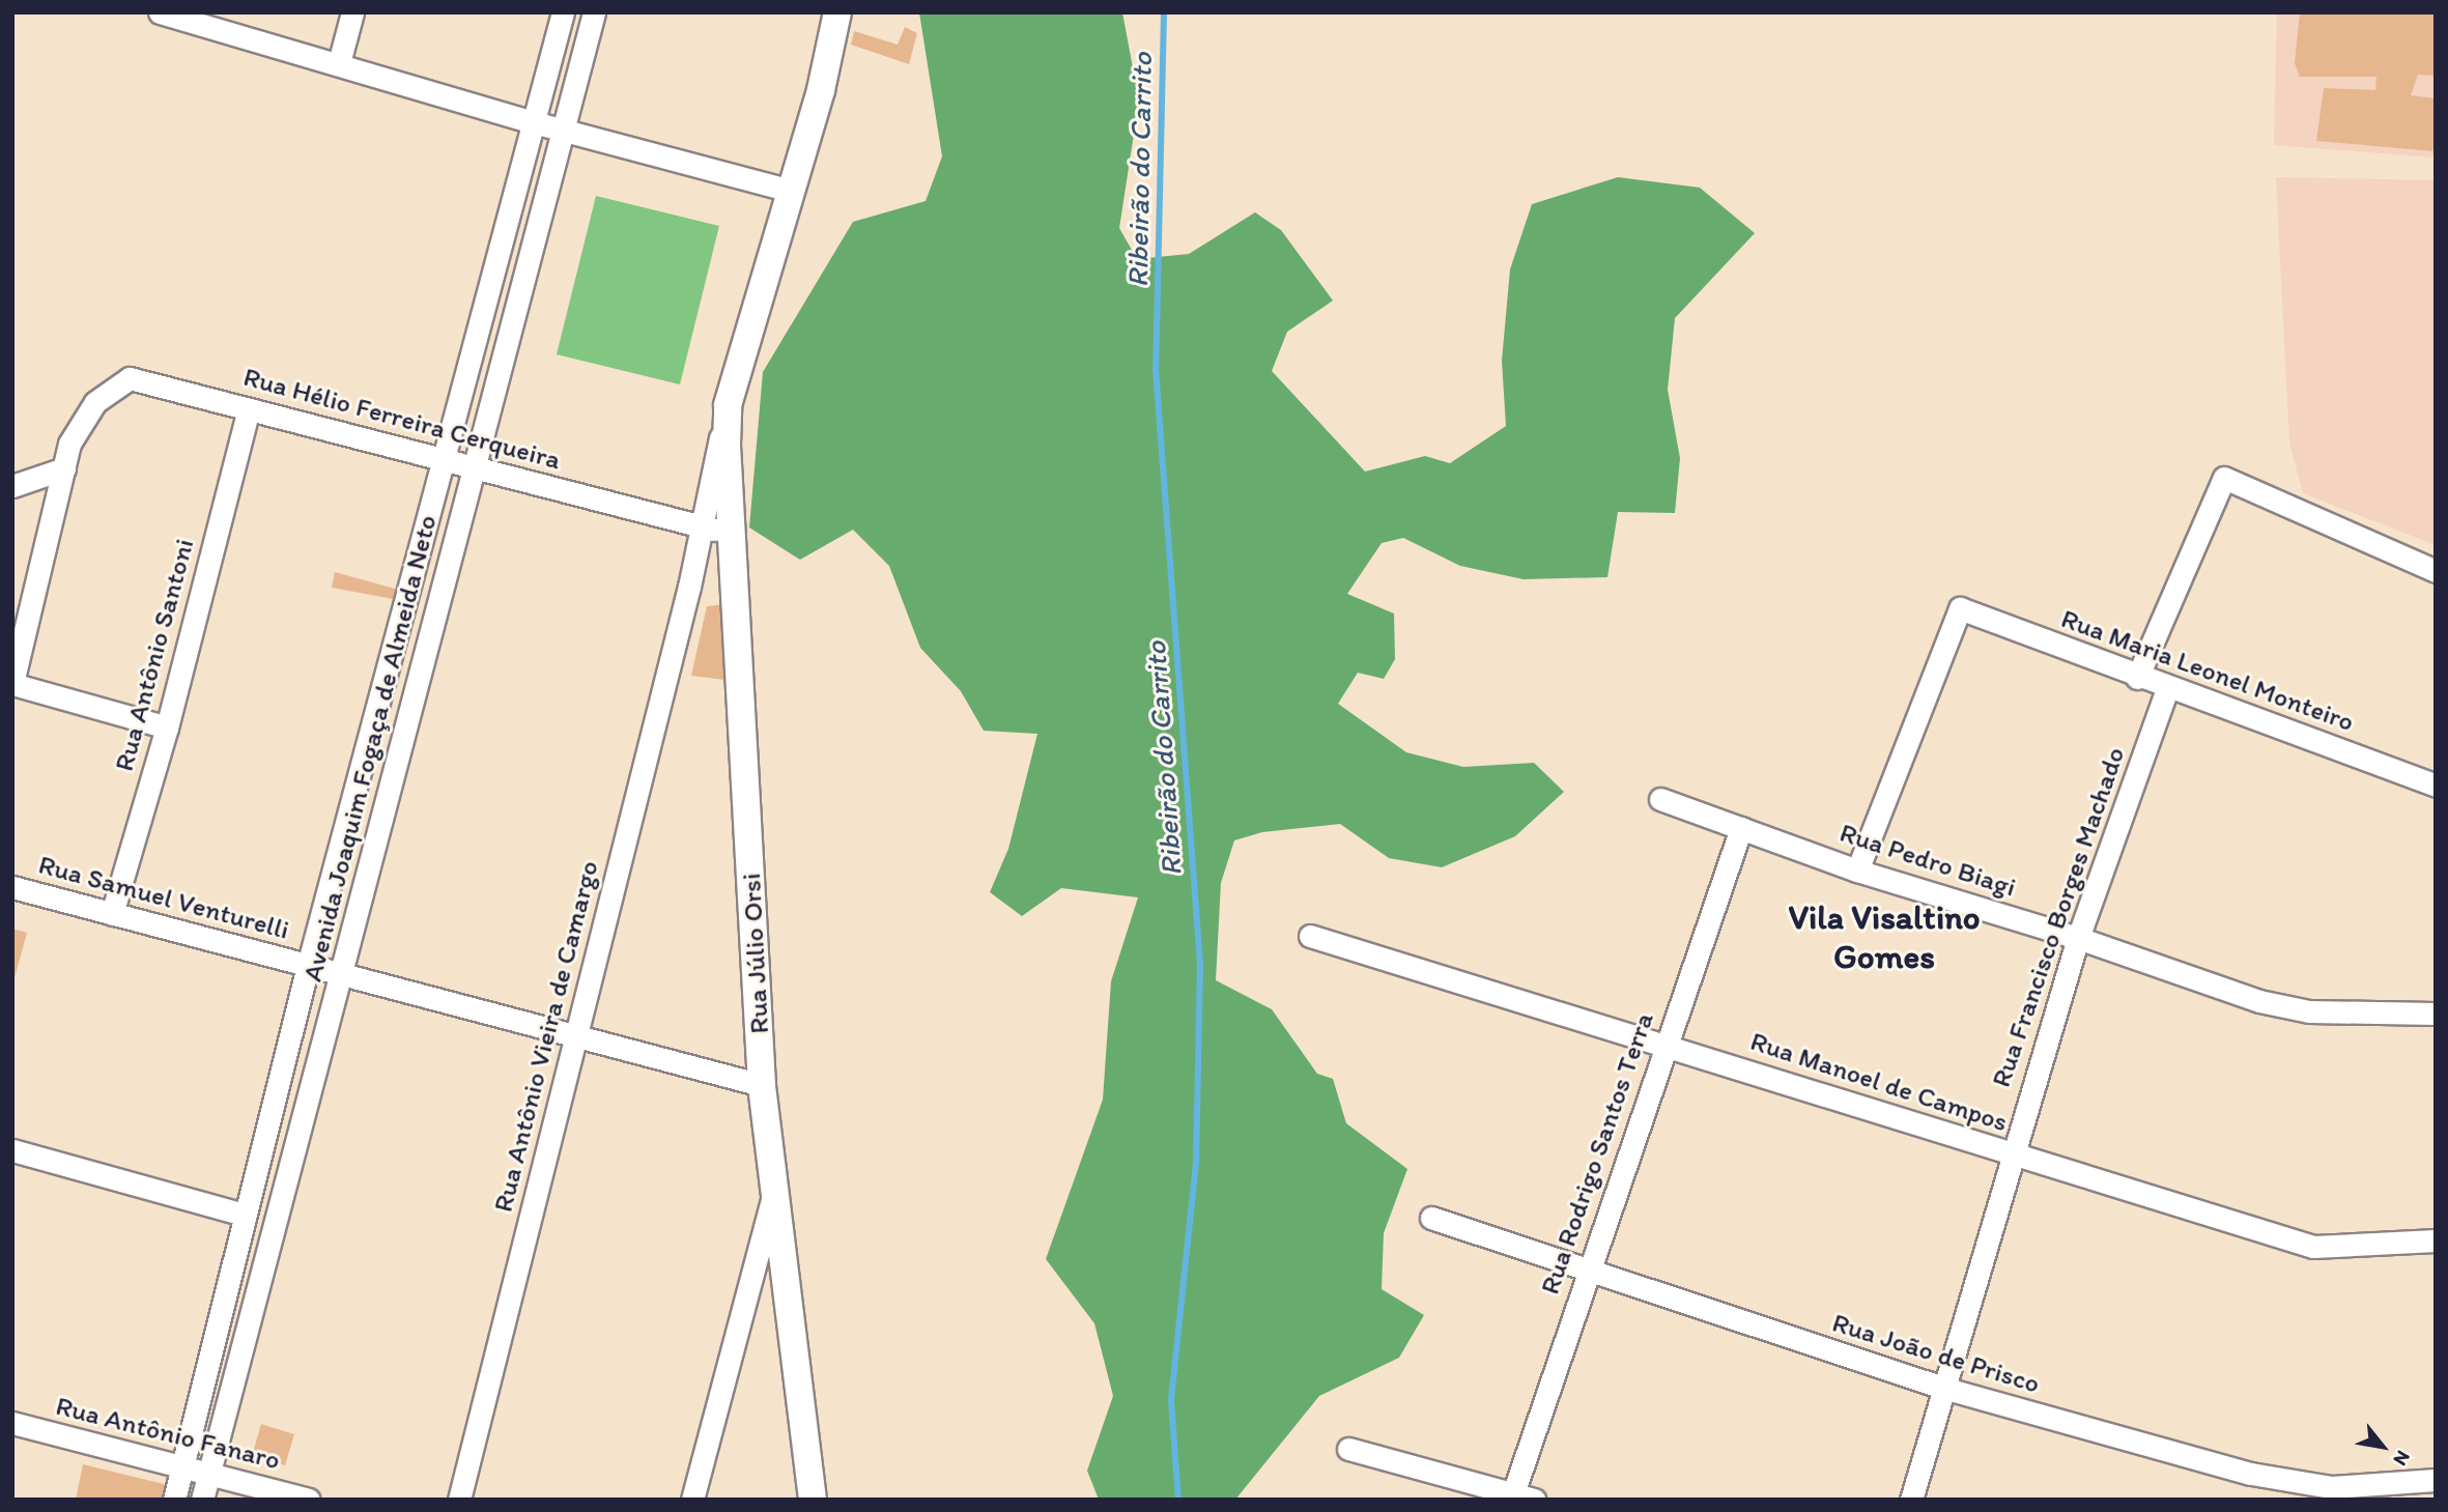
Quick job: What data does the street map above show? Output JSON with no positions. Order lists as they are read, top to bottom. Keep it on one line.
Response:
{"streets":{"main road":["Rua Júlio Orsi"],"street":["Rua Hélio Ferreira Cerqueira","Rua Antônio Santoni","Rua Maria Leonel Monteiro","Avenida Joaquim Fogaça de Almeida Neto","Rua Pedro Biagi","Rua Samuel Venturelli","Rua Francisco Borges Machado","Rua Antônio Vieira de Camargo","Rua Manoel de Campos","Rua Rodrigo Santos Terra","Rua João de Prisco","Rua Antônio Fanaro"]},"crossings":[["Rua Hélio Ferreira Cerqueira","Rua Antônio Santoni"],["Rua Hélio Ferreira Cerqueira","Avenida Joaquim Fogaça de Almeida Neto"],["Rua Hélio Ferreira Cerqueira","Rua Júlio Orsi"],["Rua Hélio Ferreira Cerqueira","Rua Antônio Vieira de Camargo"],["Rua Antônio Santoni","Rua Samuel Venturelli"],["Rua Maria Leonel Monteiro","Rua Pedro Biagi"],["Rua Maria Leonel Monteiro","Rua Francisco Borges Machado"],["Avenida Joaquim Fogaça de Almeida Neto","Rua Samuel Venturelli"],["Avenida Joaquim Fogaça de Almeida Neto","Rua Antônio Fanaro"],["Rua Pedro Biagi","Rua Francisco Borges Machado"],["Rua Pedro Biagi","Rua Rodrigo Santos Terra"],["Rua Samuel Venturelli","Rua Júlio Orsi"],["Rua Samuel Venturelli","Rua Antônio Vieira de Camargo"],["Rua Francisco Borges Machado","Rua Manoel de Campos"],["Rua Francisco Borges Machado","Rua João de Prisco"],["Rua Júlio Orsi","Rua Antônio Vieira de Camargo"],["Rua Manoel de Campos","Rua Rodrigo Santos Terra"],["Rua Rodrigo Santos Terra","Rua João de Prisco"]],"districts":["Vila Visaltino Gomes"],"water":["Ribeirão do Carrito"],"north":"bottom right"}
